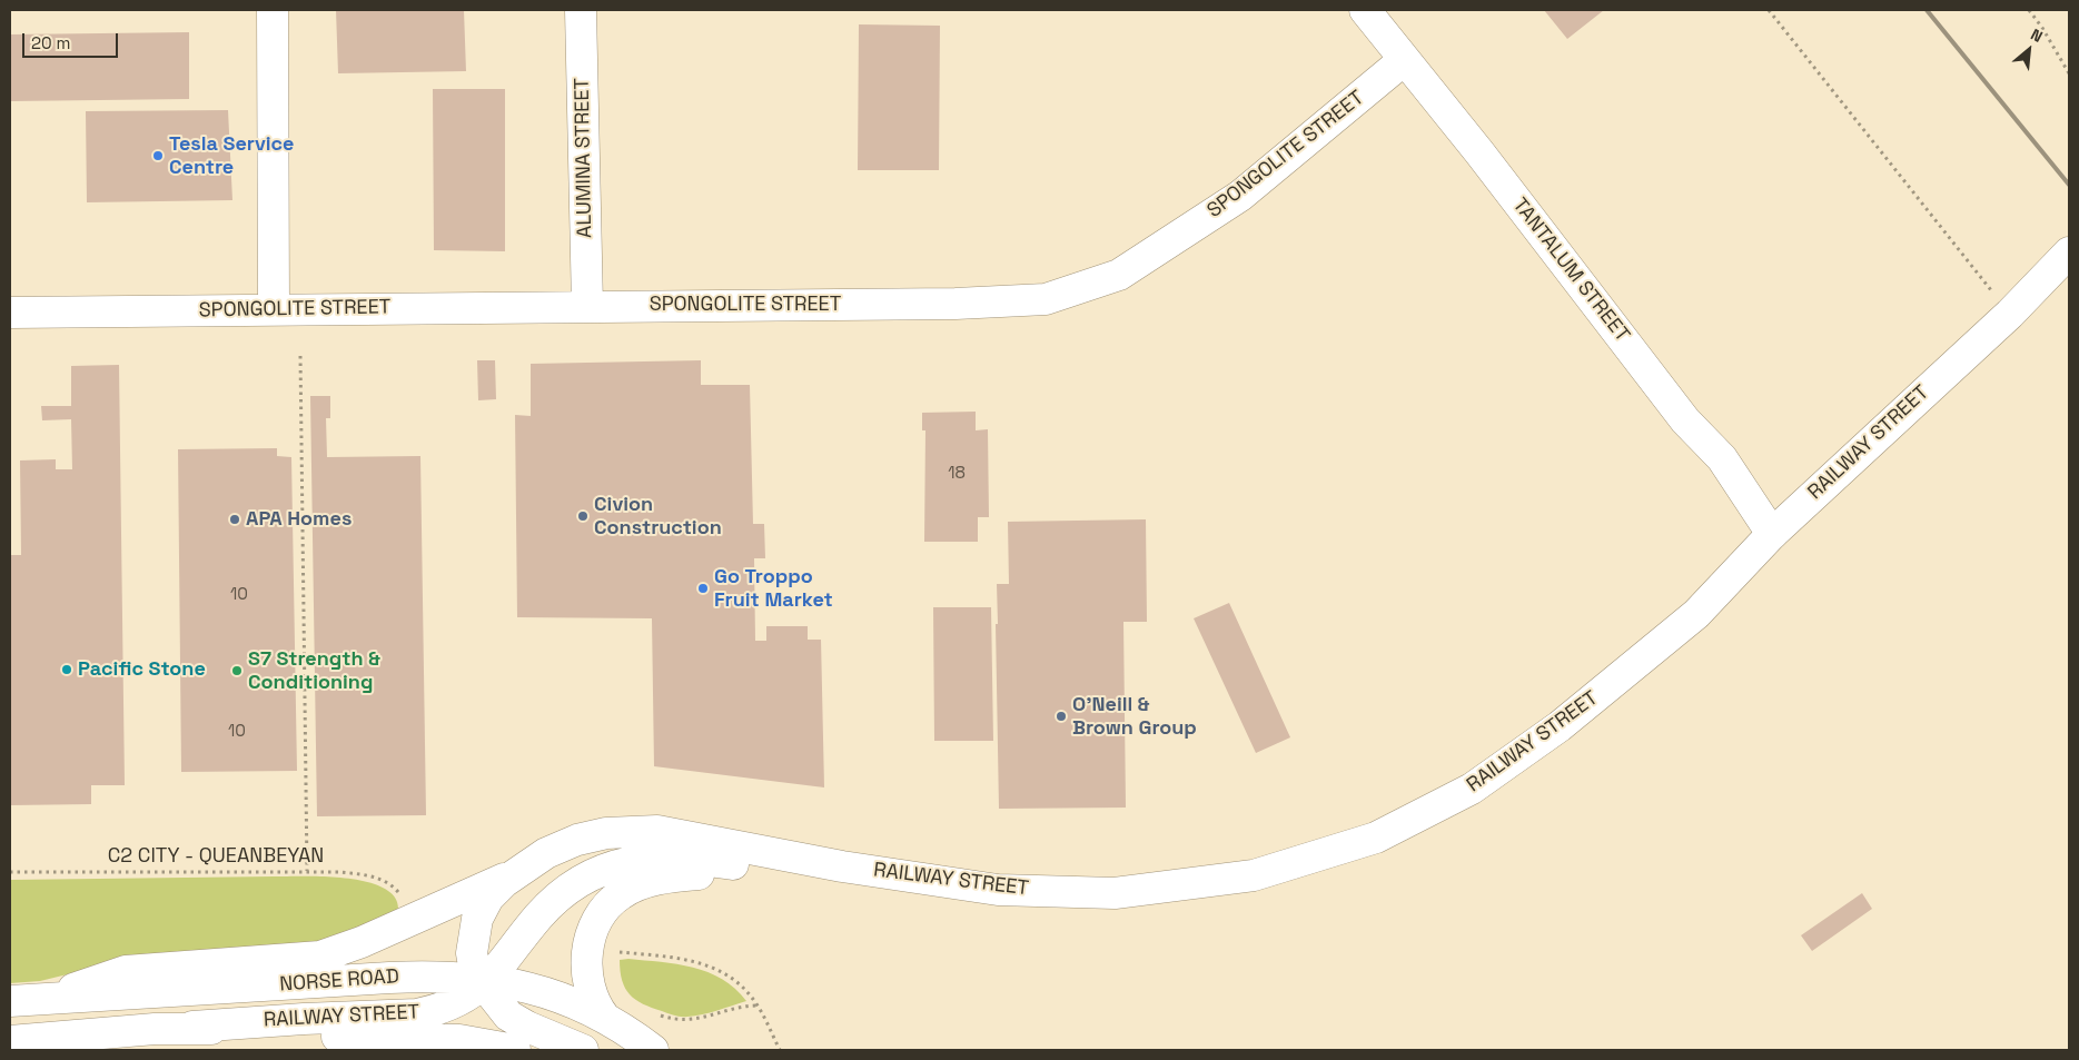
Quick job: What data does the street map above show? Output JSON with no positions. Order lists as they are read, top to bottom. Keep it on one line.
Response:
{"streets":{"main road":["SPONGOLITE STREET","ALUMINA STREET","TANTALUM STREET","RAILWAY STREET","NORSE ROAD"],"path":["C2 CITY - QUEANBEYAN"]},"crossings":[["SPONGOLITE STREET","ALUMINA STREET"],["SPONGOLITE STREET","TANTALUM STREET"],["TANTALUM STREET","RAILWAY STREET"],["RAILWAY STREET","NORSE ROAD"]],"places":["Tesla Service Centre","Civion Construction","APA Homes","Go Troppo Fruit Market","Pacific Stone","S7 Strength & Conditioning","O'Neill & Brown Group"],"house_numbers":["18","10","10"],"scale_bar":"20 m","north":"top right"}
